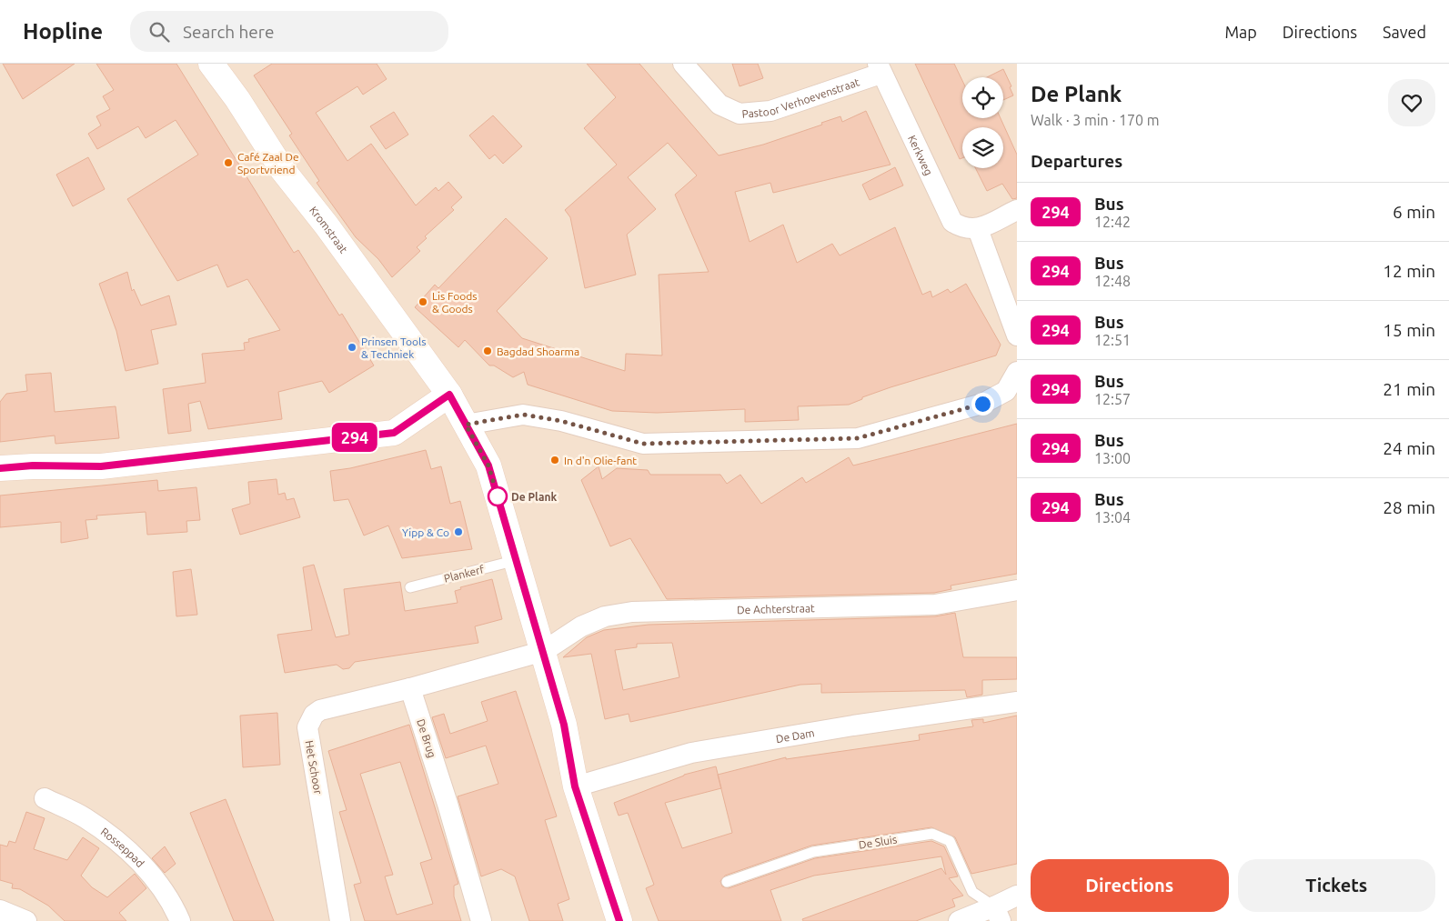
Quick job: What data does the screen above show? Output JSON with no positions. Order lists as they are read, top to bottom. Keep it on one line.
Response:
{"streets":{"street":["Pastoor Verhoevenstraat","Kerkweg","Kromstraat","De Achterstraat","De Dam","De Brug","Het Schoor","Rosseppad"],"lane":["Plankerf","De Sluis"]},"crossings":[["Pastoor Verhoevenstraat","Kerkweg"],["De Brug","Het Schoor"]],"places":["Café Zaal De Sportvriend","Lis Foods & Goods","Prinsen Tools & Techniek","Bagdad Shoarma","In d'n Olie-fant","De Plank","Yipp & Co"],"lines":["bus line 294"],"page":{"header":"Hopline","search":"Search here","nav":["Map","Directions","Saved"],"on_map":"294","heading":[["De Plank","Walk · 3 min · 170 m"],"Departures"],"list":[{"mark":"294","name":"Bus","note":"12:42","value":"6 min"},{"mark":"294","name":"Bus","note":"12:48","value":"12 min"},{"mark":"294","name":"Bus","note":"12:51","value":"15 min"},{"mark":"294","name":"Bus","note":"12:57","value":"21 min"},{"mark":"294","name":"Bus","note":"13:00","value":"24 min"},{"mark":"294","name":"Bus","note":"13:04","value":"28 min"}],"buttons":["Directions","Tickets"]}}
